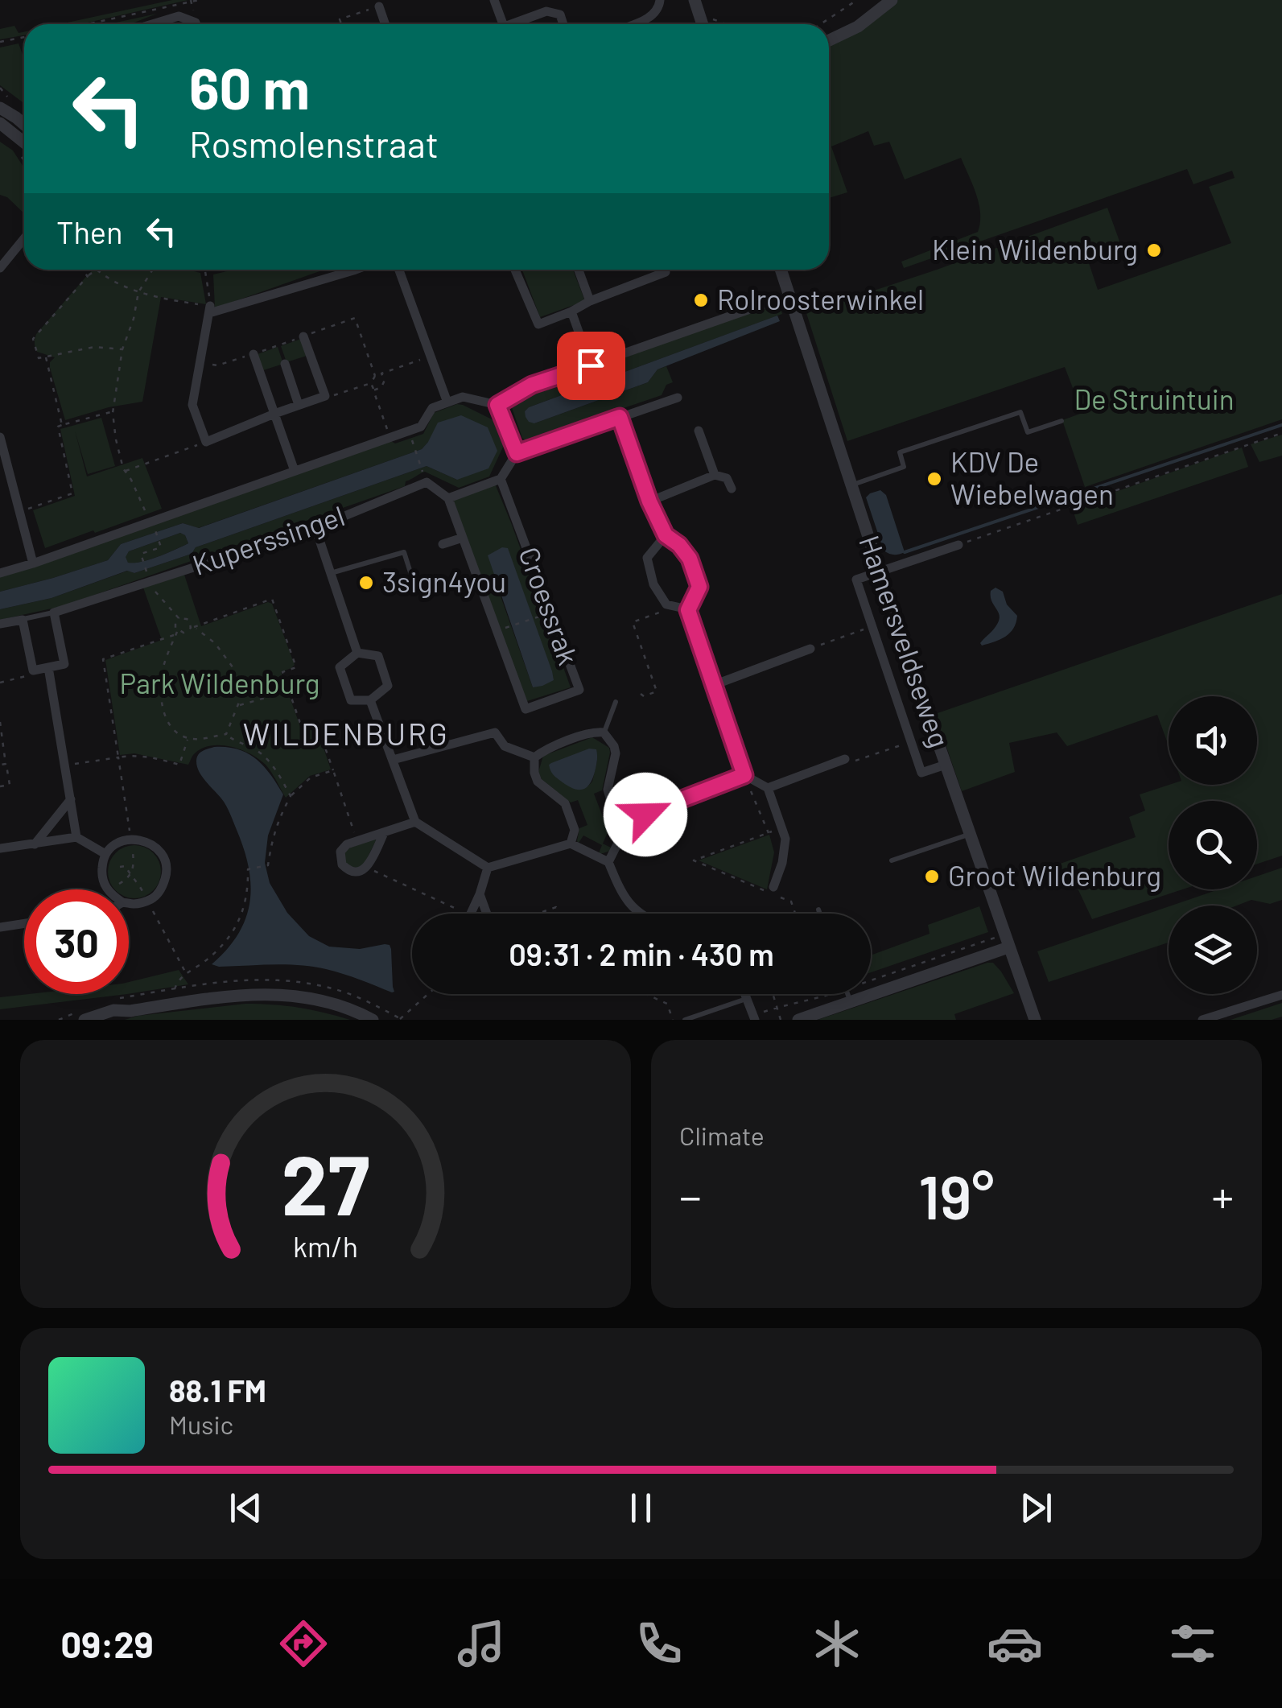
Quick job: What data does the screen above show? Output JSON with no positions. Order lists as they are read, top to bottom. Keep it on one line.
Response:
{"streets":{"street":["Kuperssingel","Croessrak","Hamersveldseweg"]},"crossings":[["Kuperssingel","Croessrak"]],"districts":["WILDENBURG"],"parks":["De Struintuin","Park Wildenburg"],"places":["Klein Wildenburg","Rolroosterwinkel","KDV De Wiebelwagen","3sign4you","Groot Wildenburg"],"page":{"turn":["60 m","Rosmolenstraat"],"then":"Then","limit":"30","trip":"09:31 · 2 min · 430 m","tile":"Climate","heat":["−","19°","+"],"song":["88.1 FM","Music"],"tabs":"09:29","gauge":["27","km/h"]}}
